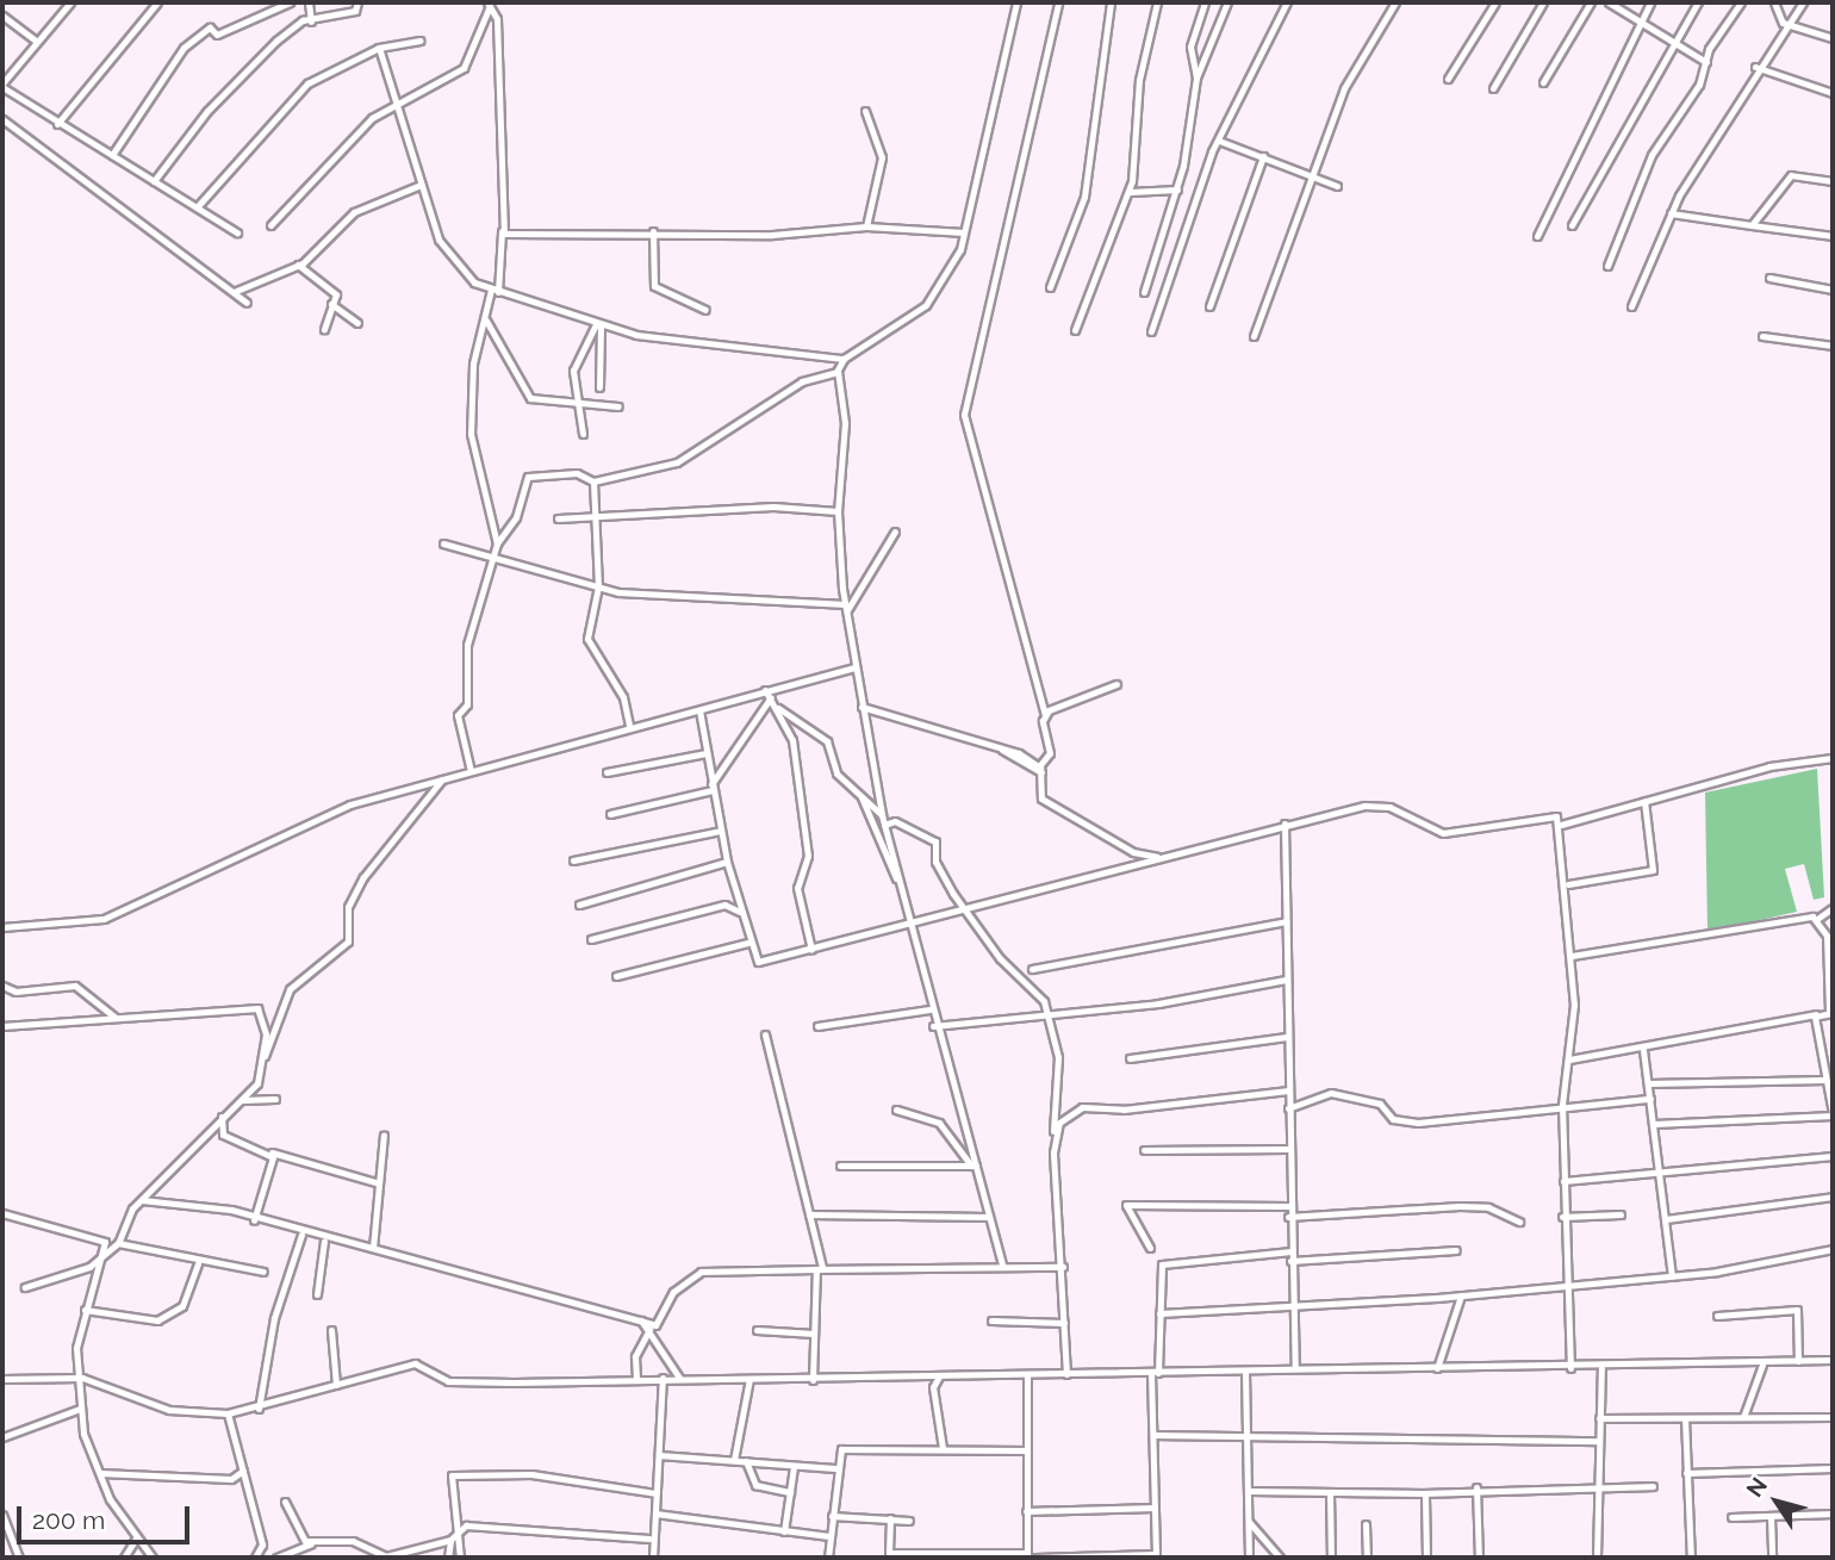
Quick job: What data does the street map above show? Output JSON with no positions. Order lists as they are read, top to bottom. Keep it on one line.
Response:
{"scale_bar":"200 m","north":"top left"}
